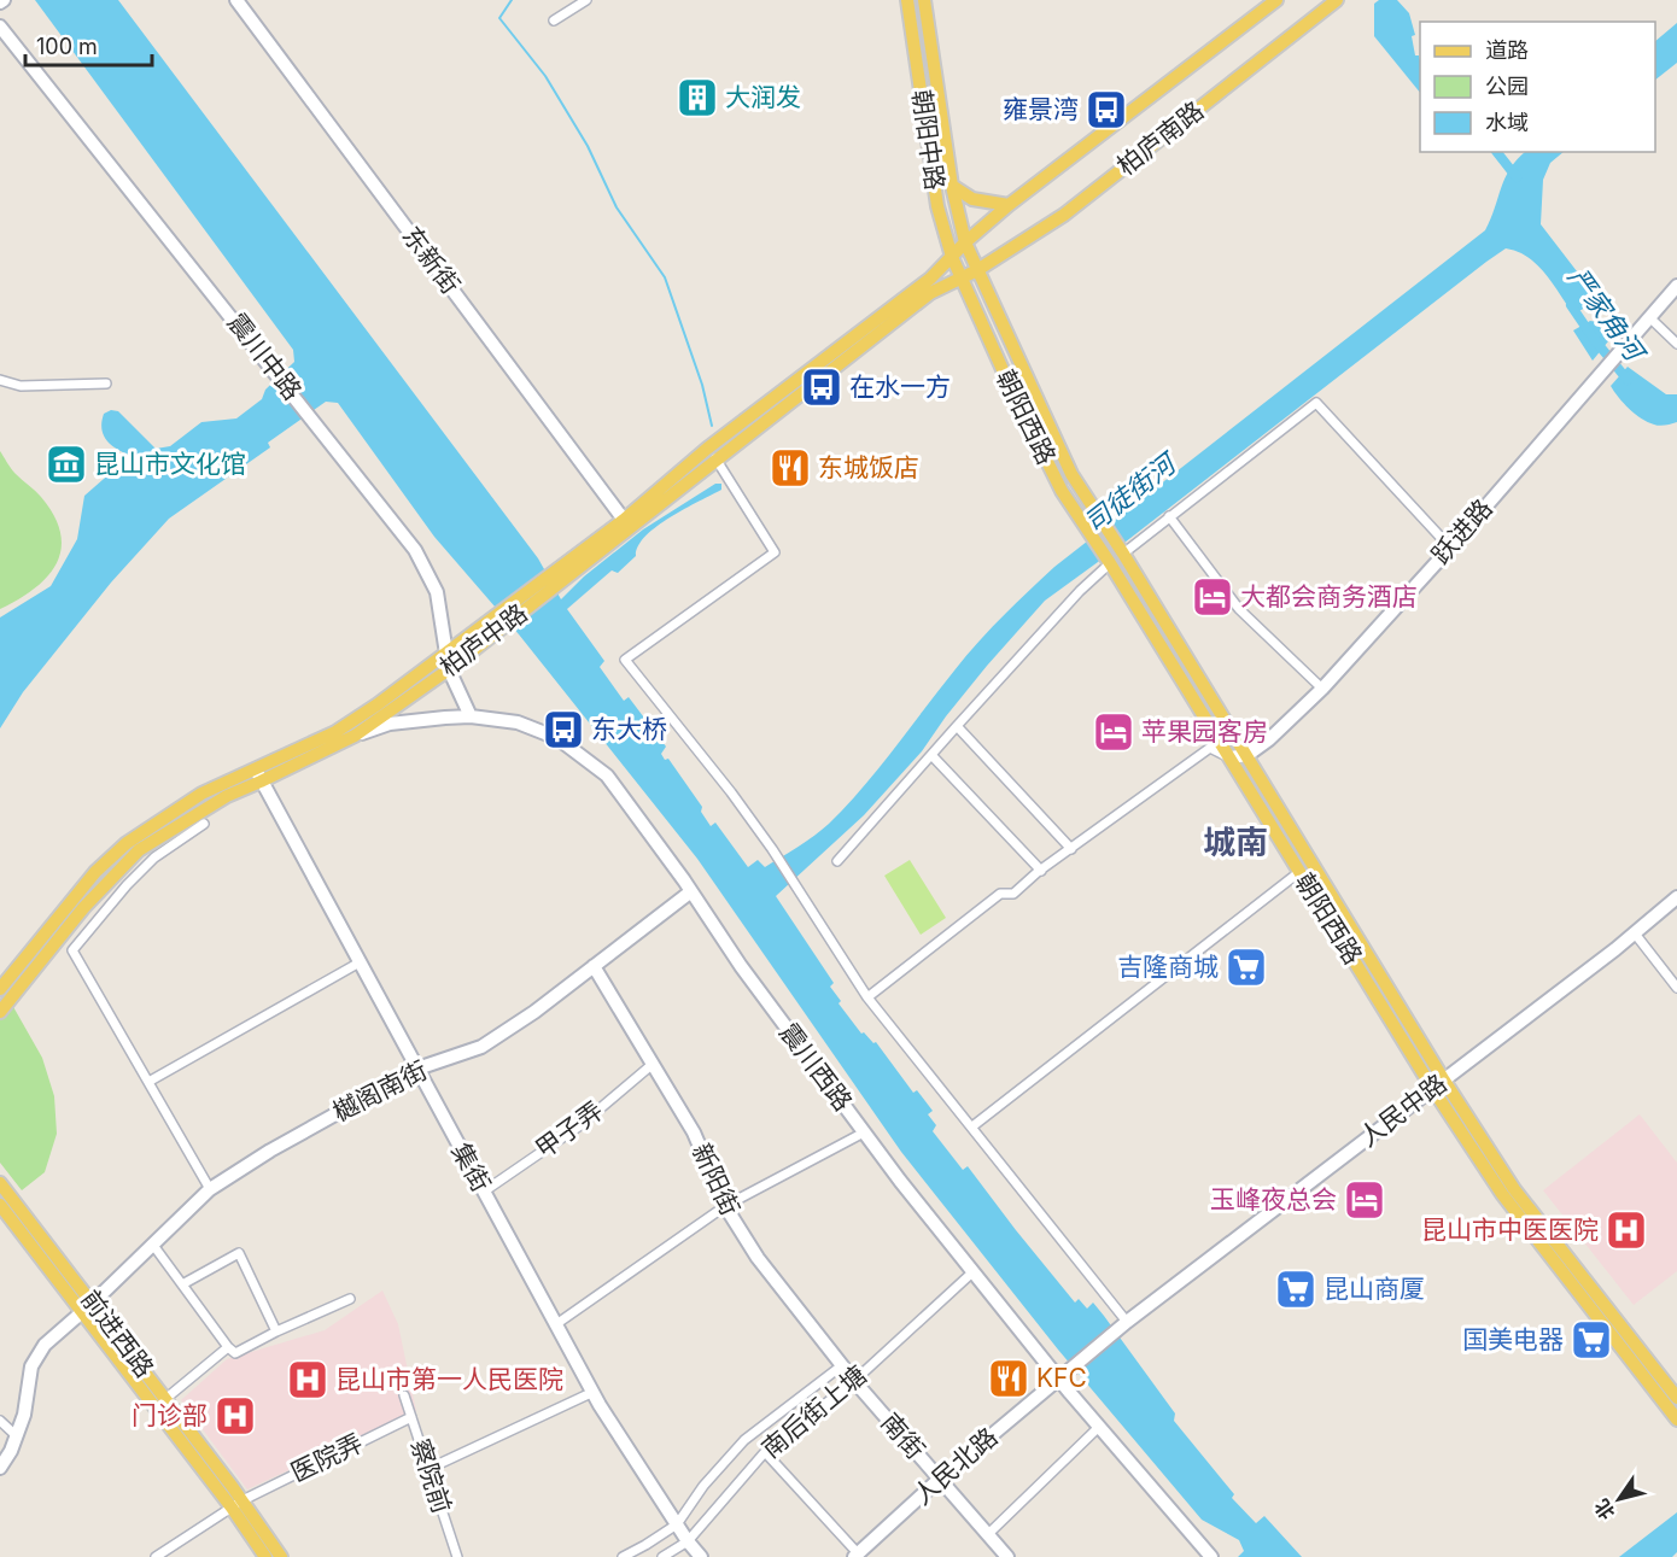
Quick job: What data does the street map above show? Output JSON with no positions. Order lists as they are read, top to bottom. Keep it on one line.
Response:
{"streets":{"main road":["柏庐南路","朝阳中路","朝阳西路","柏庐中路","前进西路"],"street":["东新街","震川中路","跃进路","震川西路","樾阁南街","人民中路","甲子弄","集街","新阳街","南后街上塘","南街","医院弄","人民北路","察院前"]},"crossings":[["柏庐南路","朝阳中路"],["柏庐南路","朝阳西路"],["柏庐南路","柏庐中路"],["朝阳中路","朝阳西路"],["朝阳中路","柏庐中路"],["东新街","柏庐中路"],["震川中路","柏庐中路"],["震川中路","震川西路"],["朝阳西路","跃进路"],["朝阳西路","柏庐中路"],["朝阳西路","人民中路"],["柏庐中路","震川西路"],["柏庐中路","集街"],["震川西路","樾阁南街"],["震川西路","人民中路"],["震川西路","南后街上塘"],["震川西路","人民北路"],["樾阁南街","集街"],["樾阁南街","新阳街"],["樾阁南街","前进西路"],["人民中路","人民北路"],["甲子弄","集街"],["甲子弄","新阳街"],["集街","南后街上塘"],["新阳街","南后街上塘"],["新阳街","南街"],["前进西路","医院弄"],["南后街上塘","南街"],["南街","人民北路"],["医院弄","察院前"]],"districts":["城南"],"water":["严家角河","司徒街河"],"places":{"building":["大润发"],"bus stop":["雍景湾","在水一方","东大桥"],"museum":["昆山市文化馆"],"restaurant":["东城饭店","KFC"],"hotel":["大都会商务酒店","苹果园客房","玉峰夜总会"],"supermarket":["吉隆商城","昆山商厦","国美电器"],"hospital":["昆山市中医医院","昆山市第一人民医院","门诊部"]},"legend":["道路","公园","水域"],"scale_bar":"100 m","north":"bottom left"}
